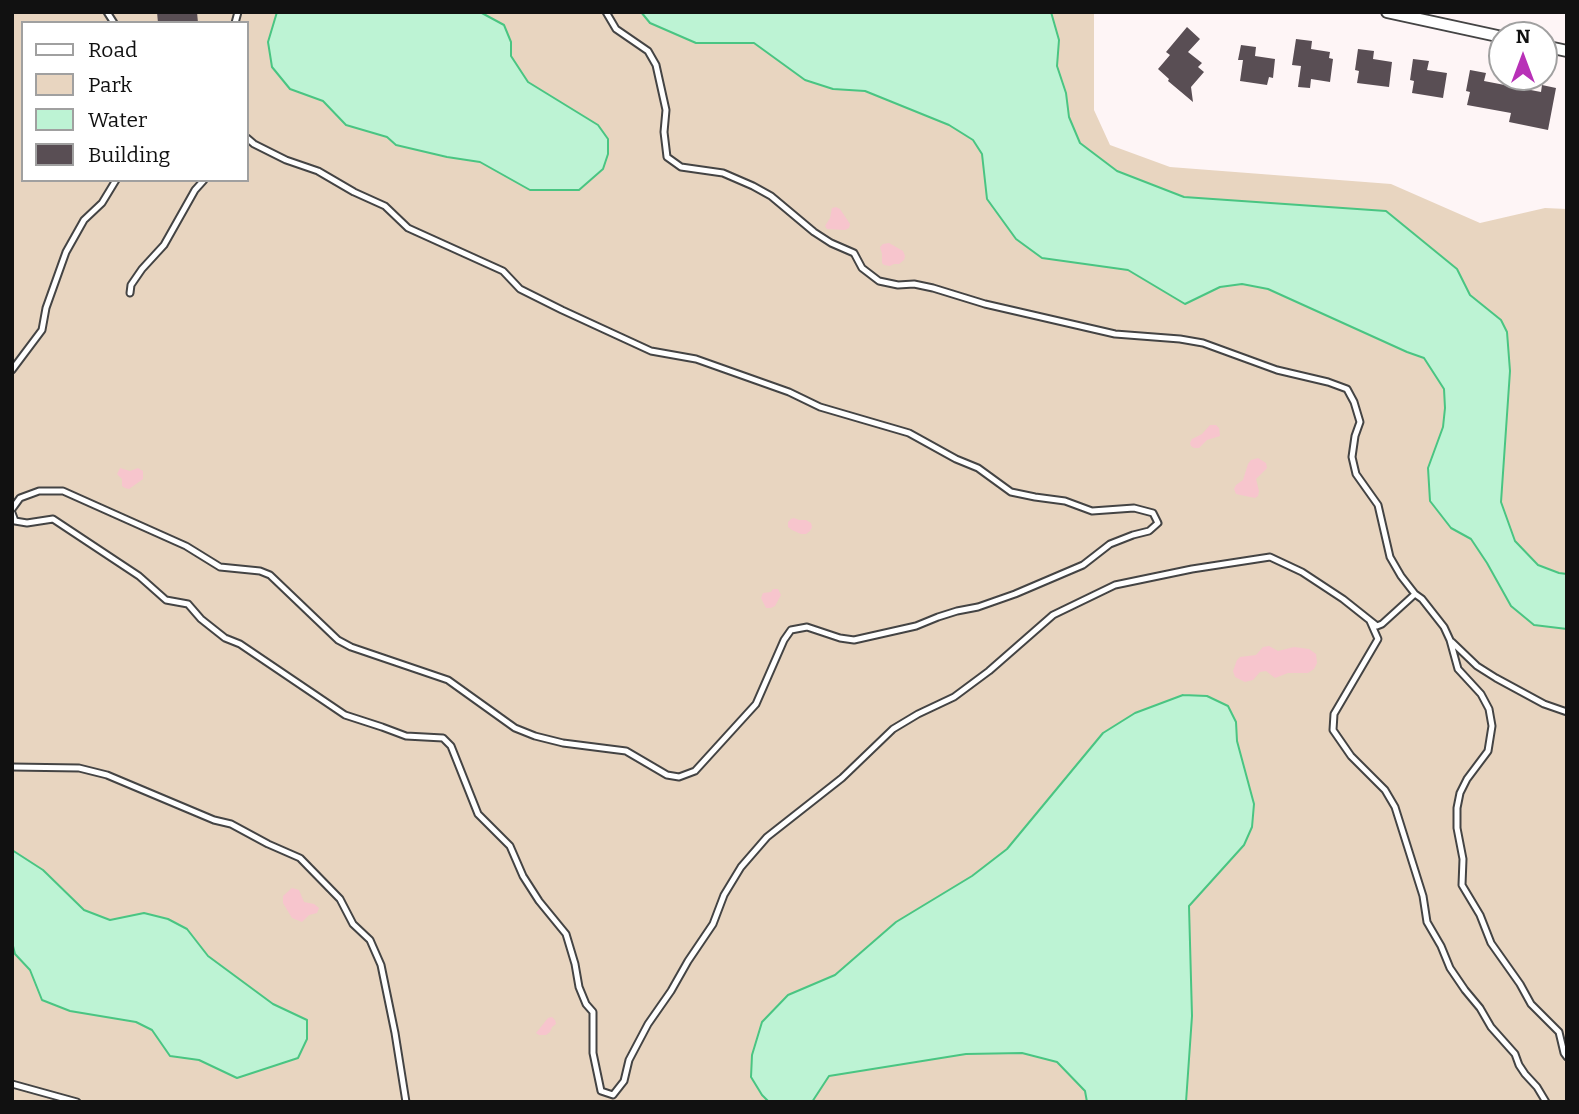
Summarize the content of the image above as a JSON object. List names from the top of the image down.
{
  "legend": [
    "Road",
    "Park",
    "Water",
    "Building"
  ],
  "north": "top"
}
